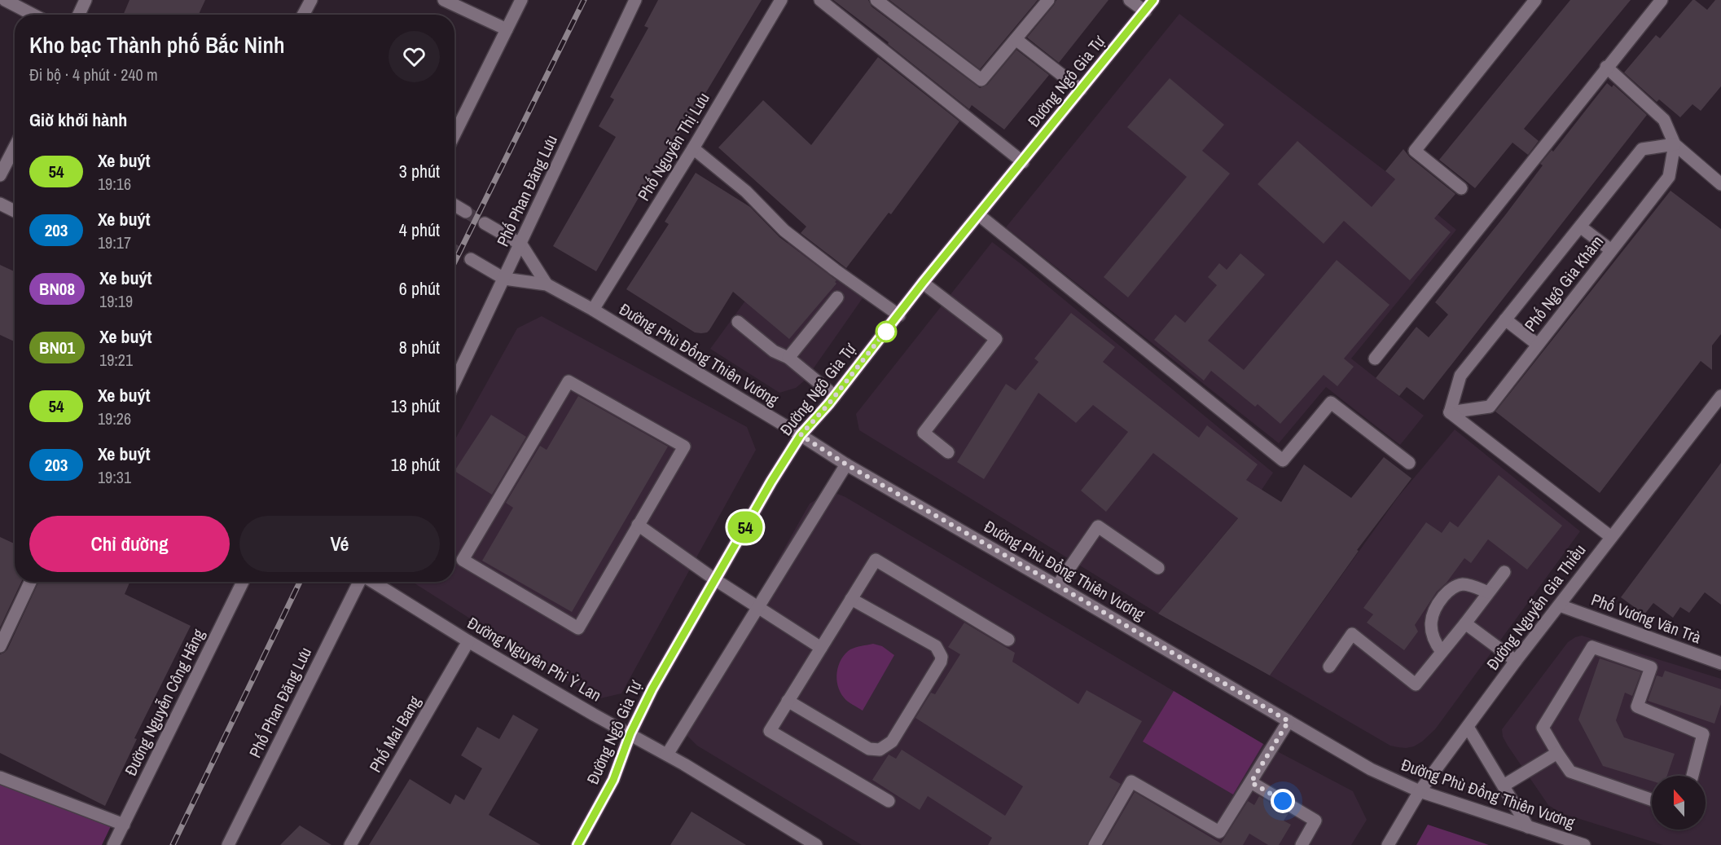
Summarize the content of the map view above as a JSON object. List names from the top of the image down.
{
  "streets": {
    "main road": ["Đường Ngô Gia Tự"],
    "street": [
      "Phố Nguyễn Thị Lưu",
      "Phố Phan Đăng Lưu",
      "Phố Ngô Gia Khảm",
      "Đường Phù Đổng Thiên Vương",
      "Đường Nguyễn Gia Thiều",
      "Phố Vương Văn Trà",
      "Đường Nguyên Phi Ỷ Lan",
      "Đường Nguyễn Công Hãng",
      "Phố Mai Bang"
    ]
  },
  "crossings": [
    ["Đường Ngô Gia Tự", "Đường Phù Đổng Thiên Vương"],
    ["Đường Ngô Gia Tự", "Đường Nguyên Phi Ỷ Lan"],
    ["Phố Nguyễn Thị Lưu", "Đường Phù Đổng Thiên Vương"],
    ["Phố Phan Đăng Lưu", "Đường Phù Đổng Thiên Vương"],
    ["Đường Phù Đổng Thiên Vương", "Đường Nguyễn Gia Thiều"],
    ["Đường Nguyễn Gia Thiều", "Phố Vương Văn Trà"],
    ["Đường Nguyên Phi Ỷ Lan", "Phố Mai Bang"]
  ],
  "lines": ["bus line 54"],
  "north": "top",
  "page": {
    "on_map": "54",
    "heading": [
      ["Kho bạc Thành phố Bắc Ninh", "Đi bộ · 4 phút · 240 m"],
      "Giờ khởi hành"
    ],
    "list": [
      {
        "mark": "54",
        "name": "Xe buýt",
        "note": "19:16",
        "value": "3 phút"
      },
      {
        "mark": "203",
        "name": "Xe buýt",
        "note": "19:17",
        "value": "4 phút"
      },
      {
        "mark": "BN08",
        "name": "Xe buýt",
        "note": "19:19",
        "value": "6 phút"
      },
      {
        "mark": "BN01",
        "name": "Xe buýt",
        "note": "19:21",
        "value": "8 phút"
      },
      {
        "mark": "54",
        "name": "Xe buýt",
        "note": "19:26",
        "value": "13 phút"
      },
      {
        "mark": "203",
        "name": "Xe buýt",
        "note": "19:31",
        "value": "18 phút"
      }
    ],
    "buttons": ["Chỉ đường", "Vé"]
  }
}
